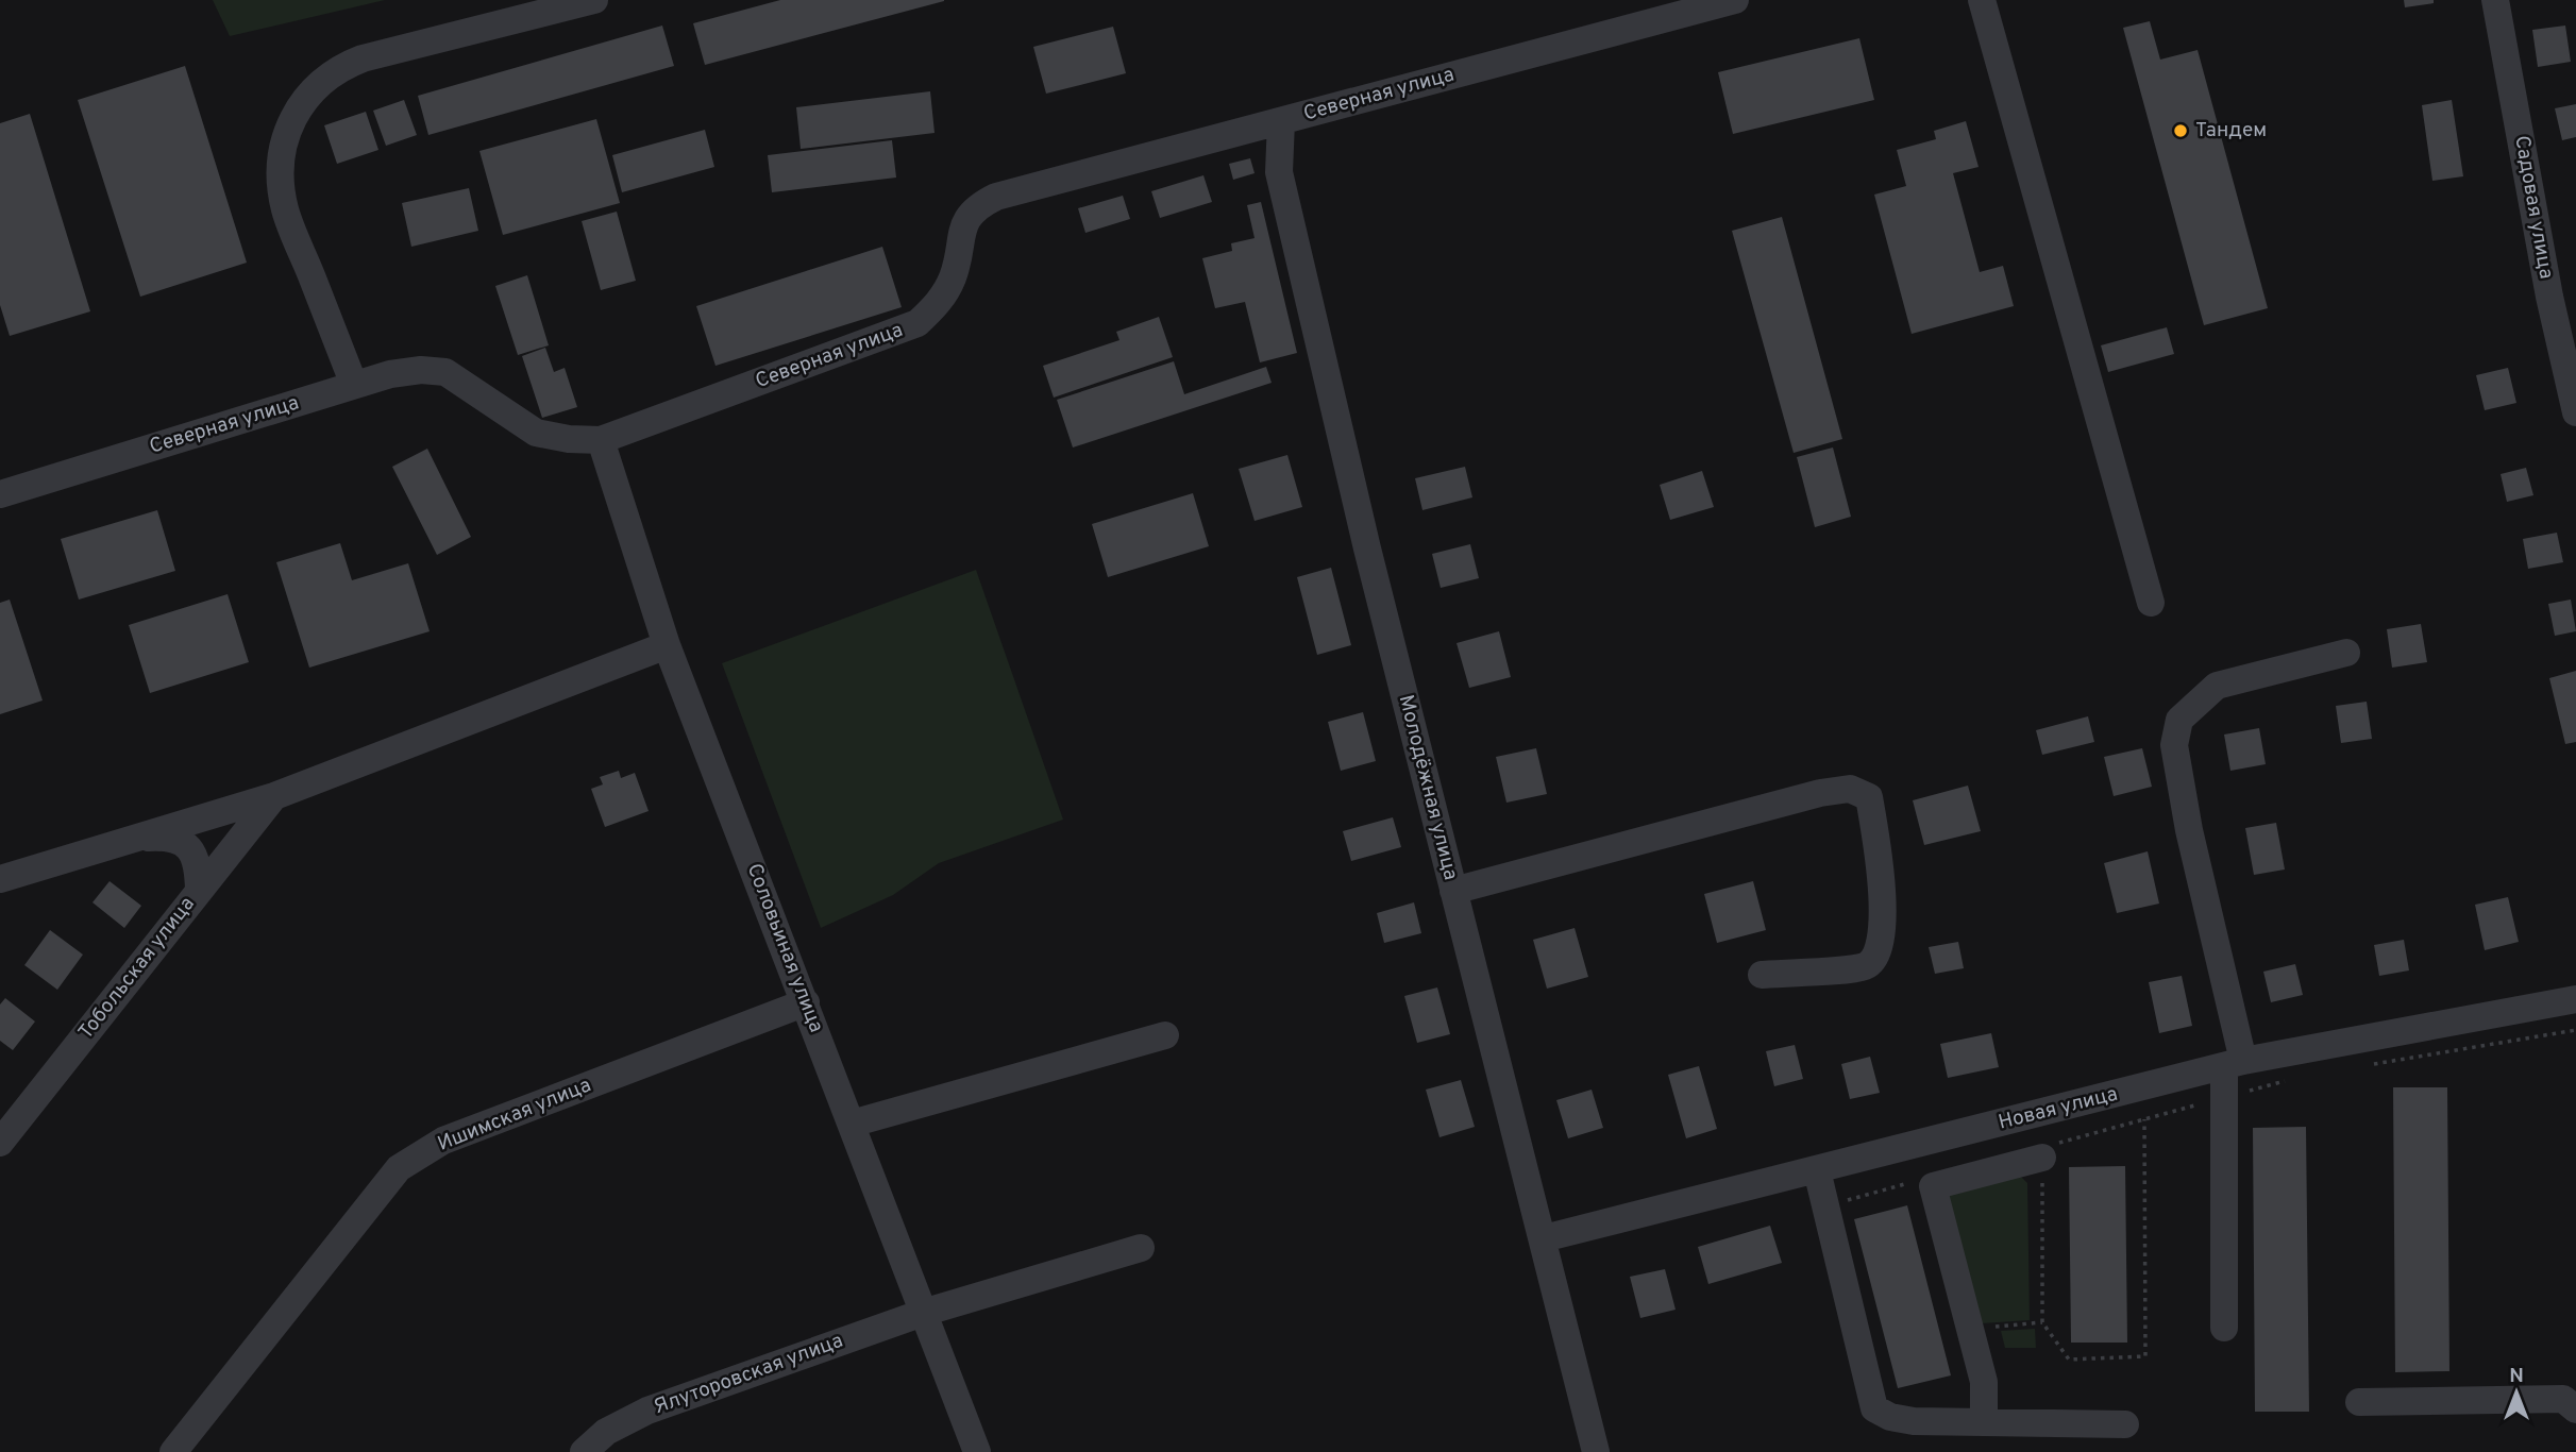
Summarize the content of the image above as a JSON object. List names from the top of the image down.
{
  "streets": {
    "street": [
      "Северная улица",
      "Садовая улица",
      "Молодёжная улица",
      "Соловьиная улица",
      "Тобольская улица",
      "Новая улица",
      "Ишимская улица",
      "Ялуторовская улица"
    ]
  },
  "crossings": [
    ["Северная улица", "Молодёжная улица"],
    ["Северная улица", "Соловьиная улица"],
    ["Молодёжная улица", "Новая улица"],
    ["Соловьиная улица", "Ишимская улица"],
    ["Соловьиная улица", "Ялуторовская улица"]
  ],
  "places": ["Тандем"],
  "north": "top"
}
